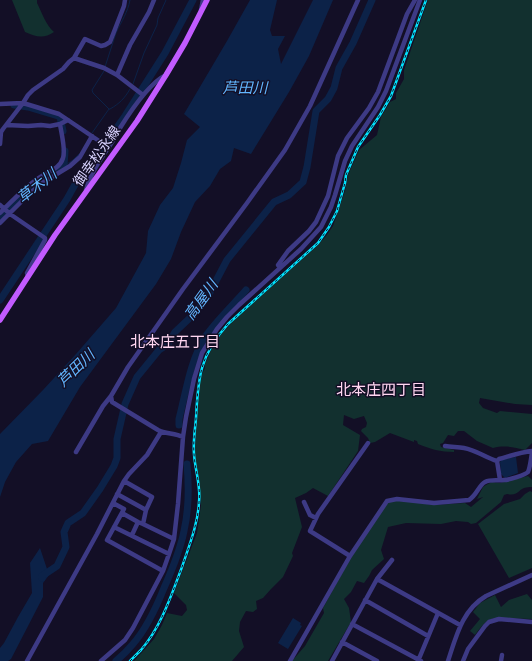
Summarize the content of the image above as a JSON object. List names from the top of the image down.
{
  "streets": {
    "main road": ["御幸松永線"]
  },
  "districts": ["北本庄五丁目", "北本庄四丁目"],
  "water": ["芦田川", "草木川", "高屋川"]
}
